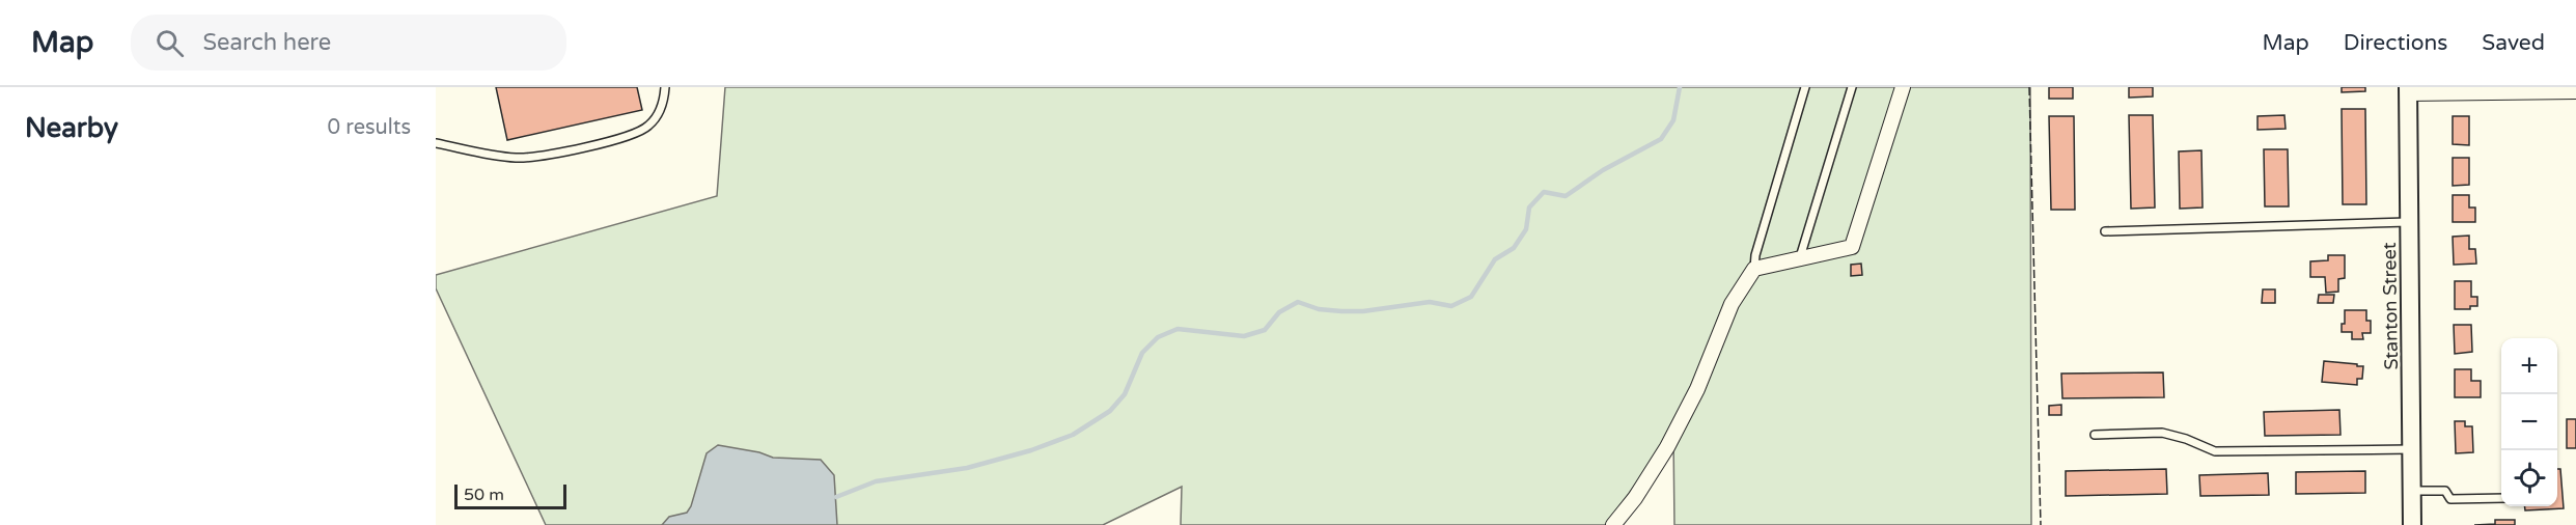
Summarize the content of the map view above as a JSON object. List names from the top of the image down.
{
  "streets": {
    "street": ["Stanton Street"]
  },
  "scale_bar": "50 m",
  "page": {
    "header": "Map",
    "search": "Search here",
    "nav": ["Map", "Directions", "Saved"],
    "heading": ["Nearby", "0 results"],
    "map_buttons": ["+", "−"],
    "scale": "50 m"
  }
}
